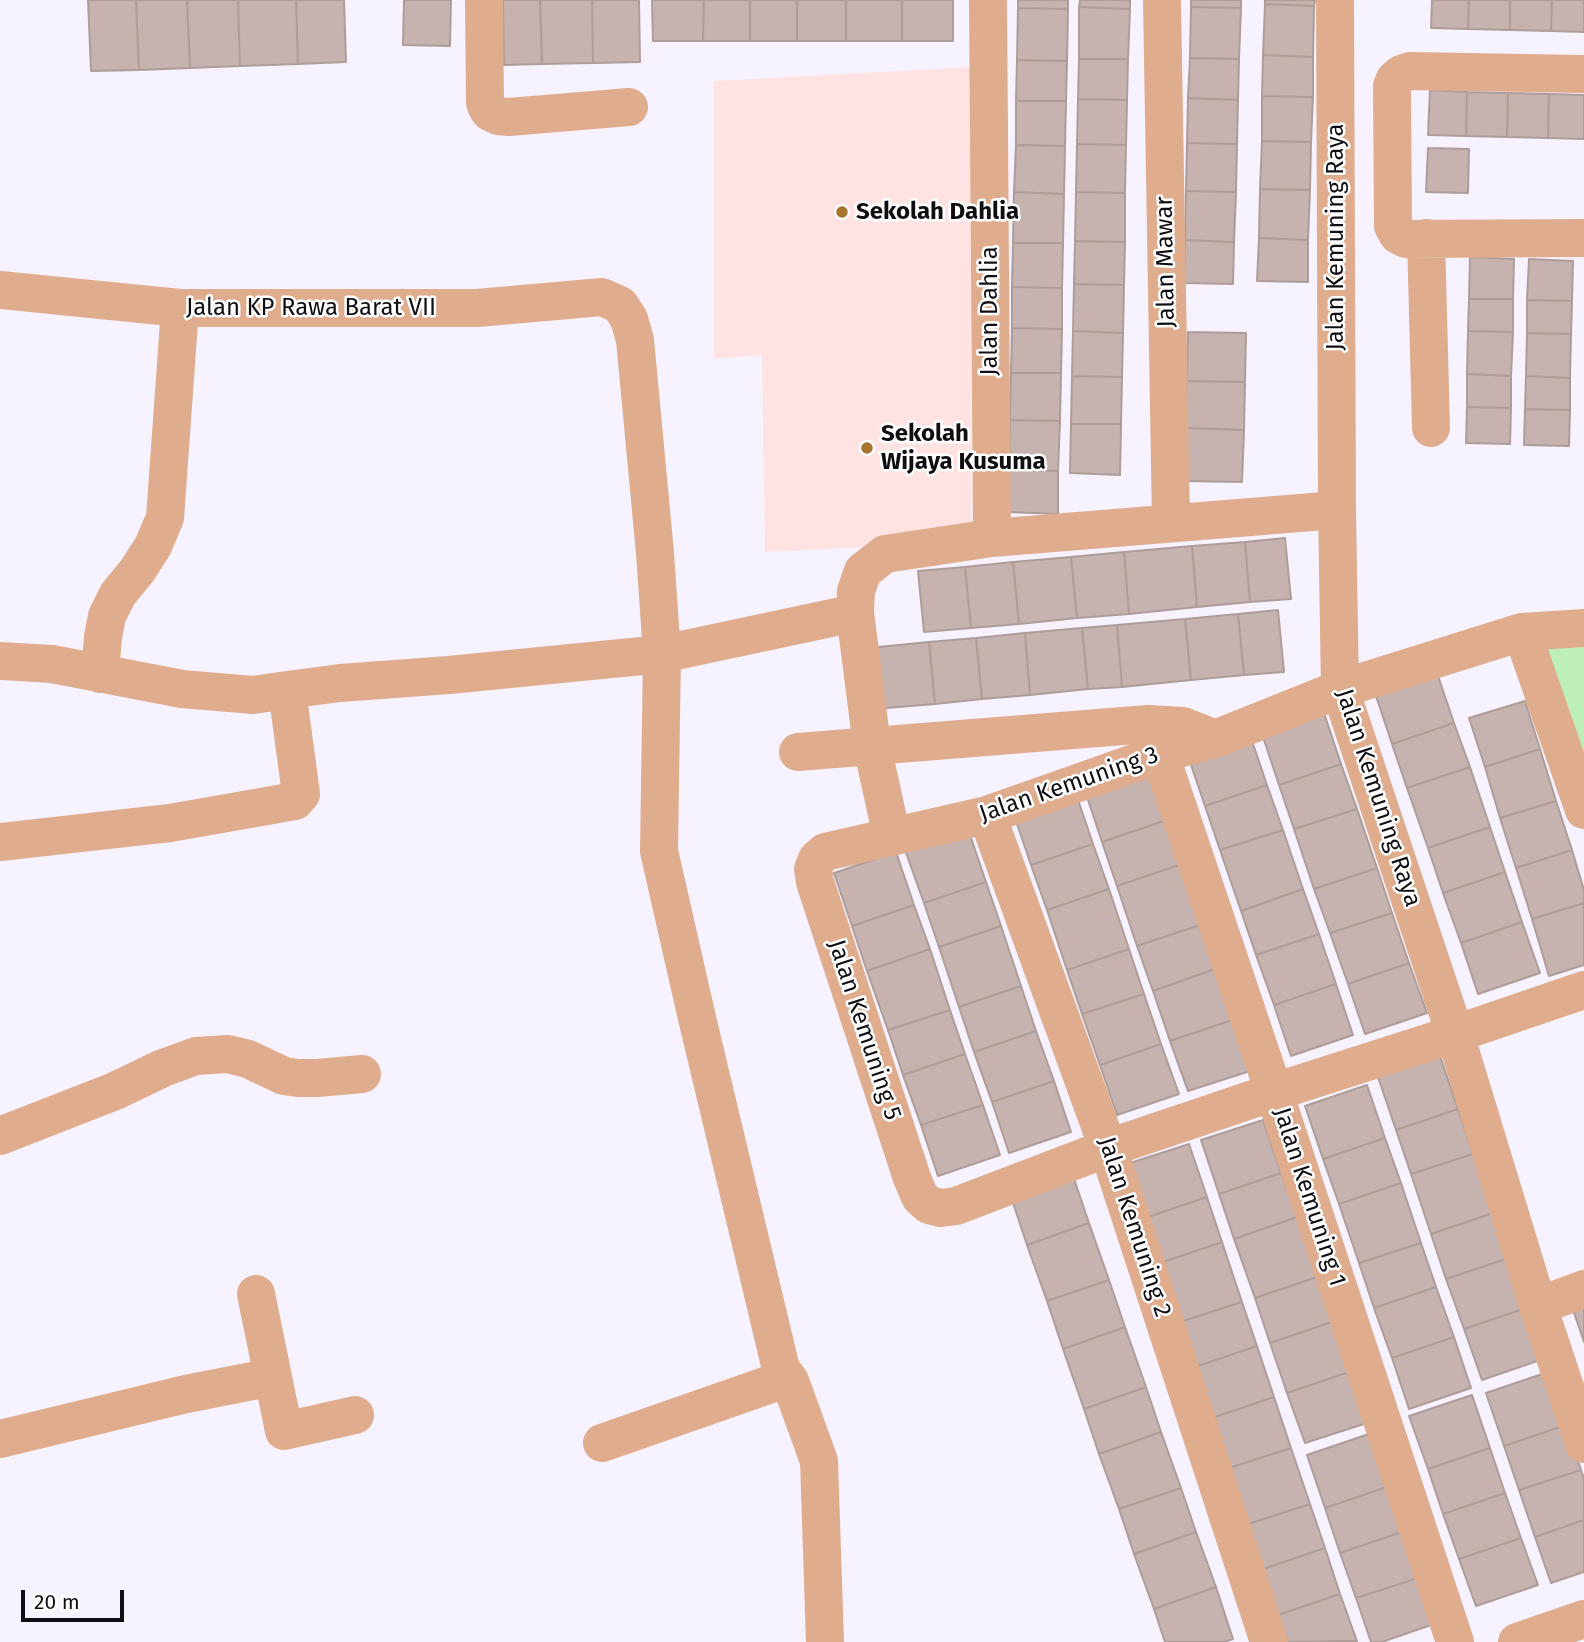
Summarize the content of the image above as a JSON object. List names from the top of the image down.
{
  "streets": {
    "street": [
      "Jalan Kemuning Raya",
      "Jalan Mawar",
      "Jalan KP Rawa Barat VII",
      "Jalan Dahlia",
      "Jalan Kemuning 3",
      "Jalan Kemuning 5",
      "Jalan Kemuning 1",
      "Jalan Kemuning 2"
    ]
  },
  "crossings": [
    ["Jalan Kemuning Raya", "Jalan Kemuning 3"],
    ["Jalan Kemuning 3", "Jalan Kemuning 5"],
    ["Jalan Kemuning 3", "Jalan Kemuning 1"],
    ["Jalan Kemuning 3", "Jalan Kemuning 2"],
    ["Jalan Kemuning 5", "Jalan Kemuning 2"]
  ],
  "places": ["Sekolah Dahlia", "Sekolah Wijaya Kusuma"],
  "scale_bar": "20 m"
}
